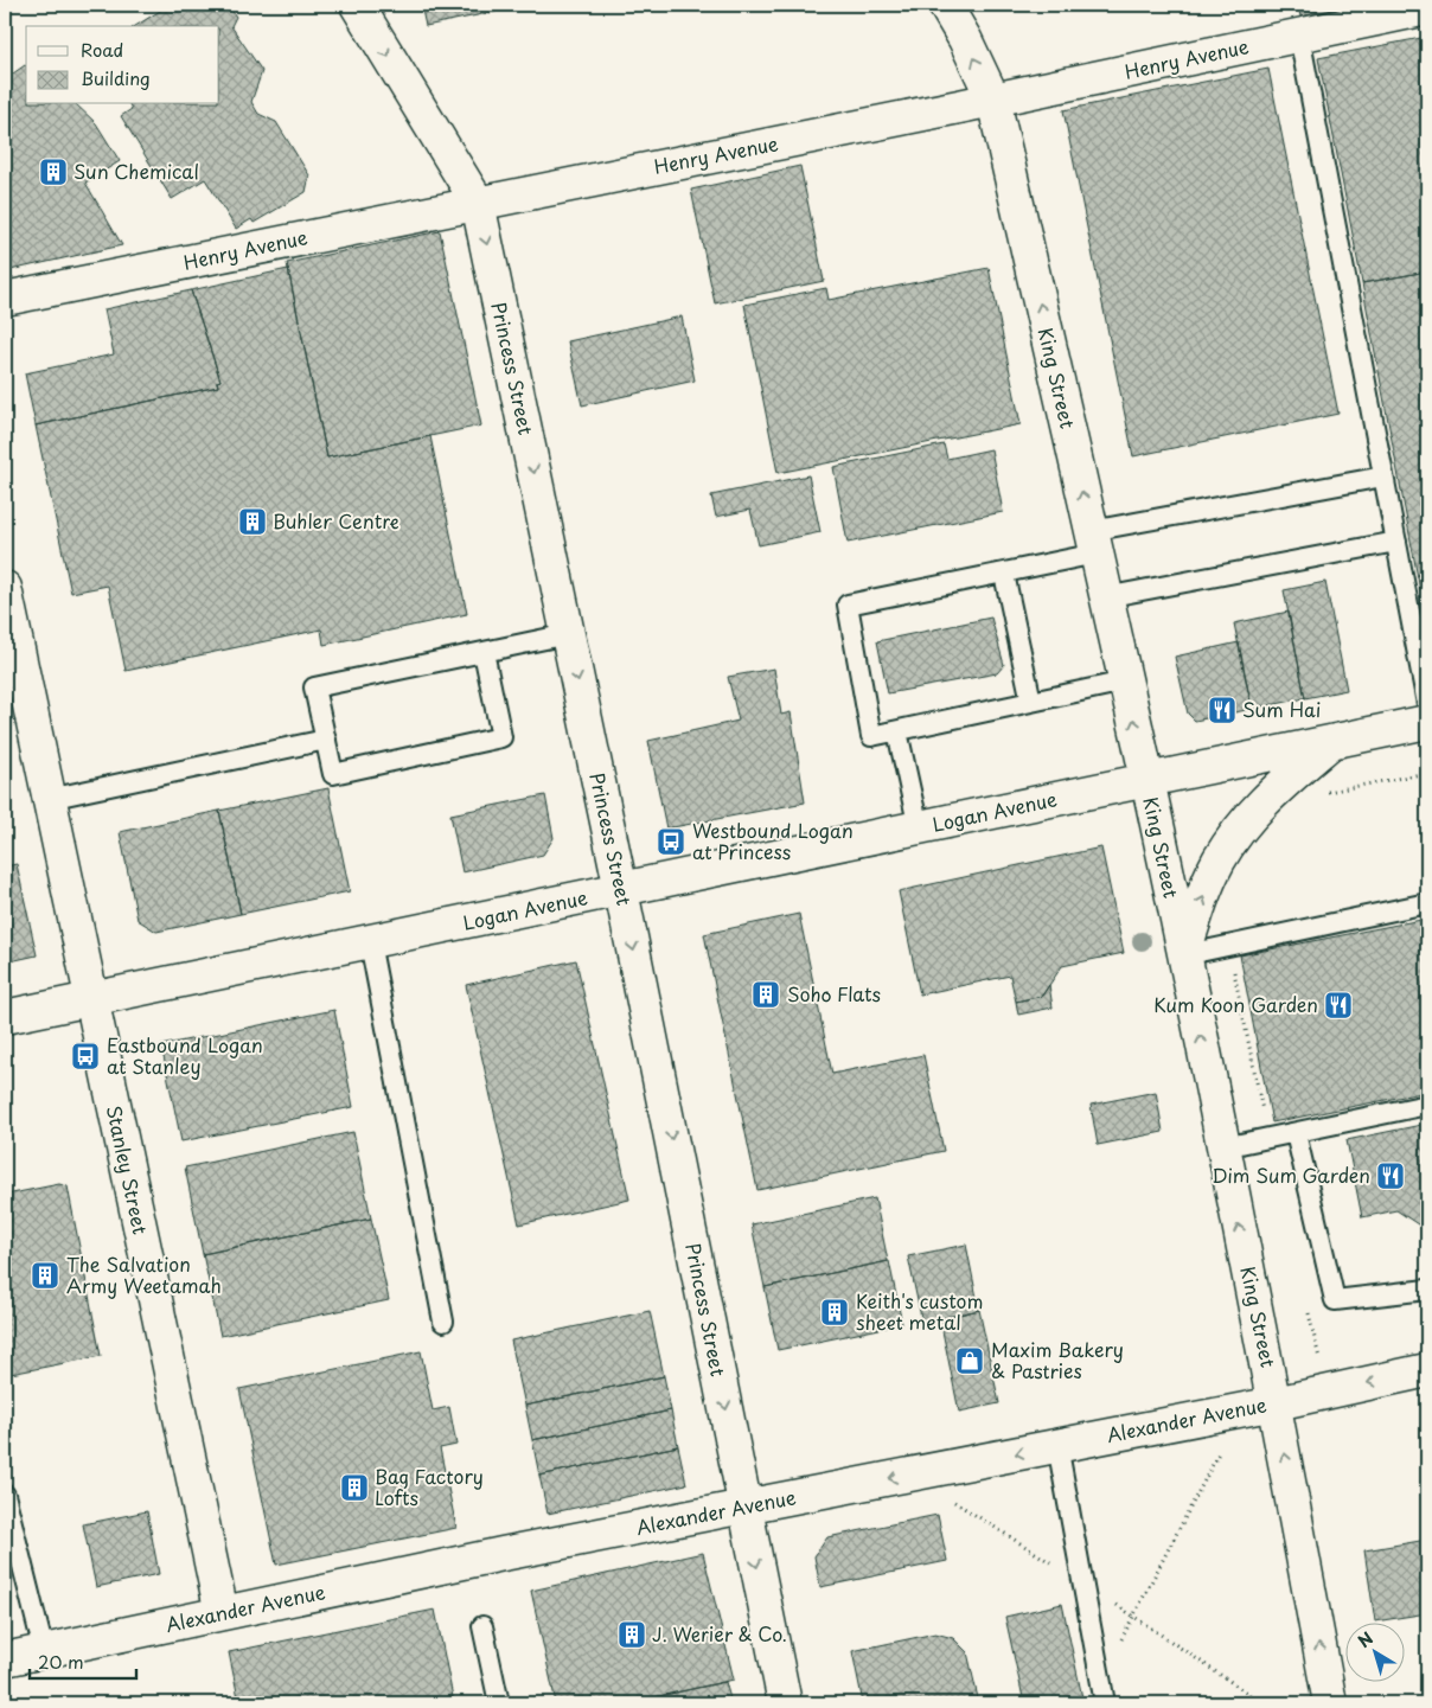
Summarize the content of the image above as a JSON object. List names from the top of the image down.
{
  "streets": {
    "main road": [
      "Henry Avenue",
      "Princess Street",
      "King Street",
      "Logan Avenue",
      "Stanley Street",
      "Alexander Avenue"
    ]
  },
  "crossings": [
    ["Henry Avenue", "Princess Street"],
    ["Henry Avenue", "King Street"],
    ["Princess Street", "Logan Avenue"],
    ["Princess Street", "Alexander Avenue"],
    ["King Street", "Logan Avenue"],
    ["King Street", "Alexander Avenue"],
    ["Logan Avenue", "Stanley Street"],
    ["Stanley Street", "Alexander Avenue"]
  ],
  "one_way": ["Princess Street", "King Street"],
  "places": {
    "building": [
      "Sun Chemical",
      "Buhler Centre",
      "Soho Flats",
      "The Salvation Army Weetamah",
      "Keith's custom sheet metal",
      "Bag Factory Lofts",
      "J. Werier & Co."
    ],
    "restaurant": ["Sum Hai", "Kum Koon Garden", "Dim Sum Garden"],
    "bus stop": ["Westbound Logan at Princess", "Eastbound Logan at Stanley"],
    "shop": ["Maxim Bakery & Pastries"]
  },
  "legend": ["Road", "Building"],
  "scale_bar": "20 m",
  "north": "top left"
}
